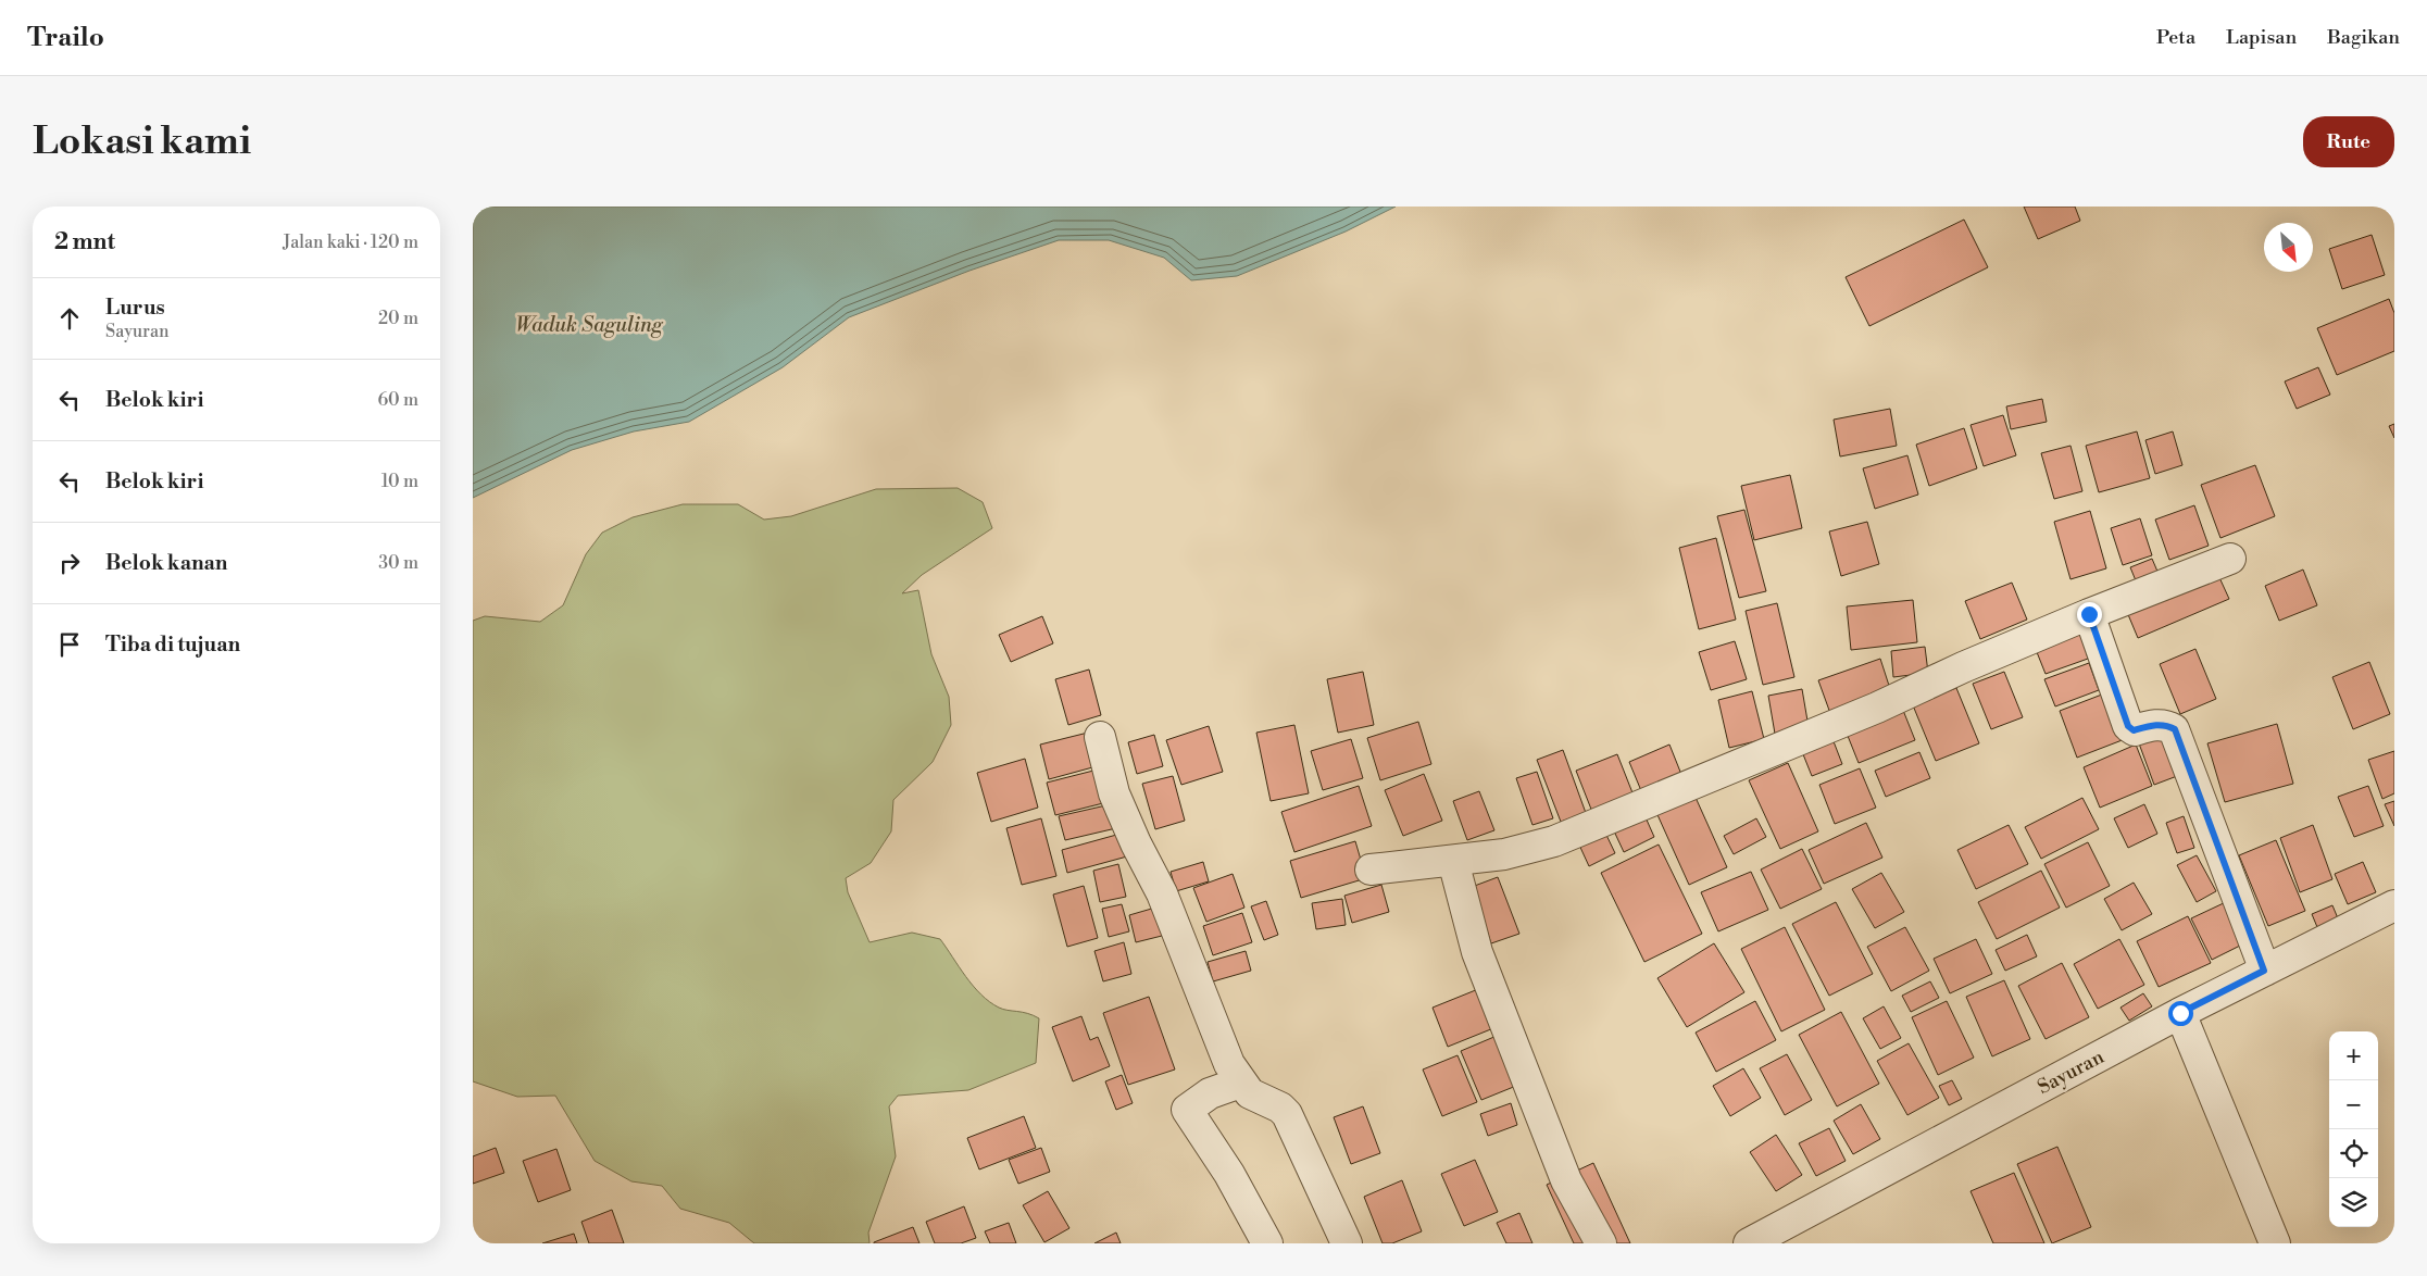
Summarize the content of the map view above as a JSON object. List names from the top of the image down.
{
  "streets": {
    "street": ["Sayuran"]
  },
  "water": ["Waduk Saguling"],
  "north": "bottom right",
  "page": {
    "header": "Trailo",
    "nav": ["Peta", "Lapisan", "Bagikan"],
    "buttons": "Rute",
    "title": "Lokasi kami",
    "heading": ["2 mnt", "Jalan kaki · 120 m"],
    "list": [
      ["Lurus", "Sayuran", "20 m"],
      ["Belok kiri", "60 m"],
      ["Belok kiri", "10 m"],
      ["Belok kanan", "30 m"],
      "Tiba di tujuan"
    ],
    "map_buttons": ["+", "−"]
  }
}
